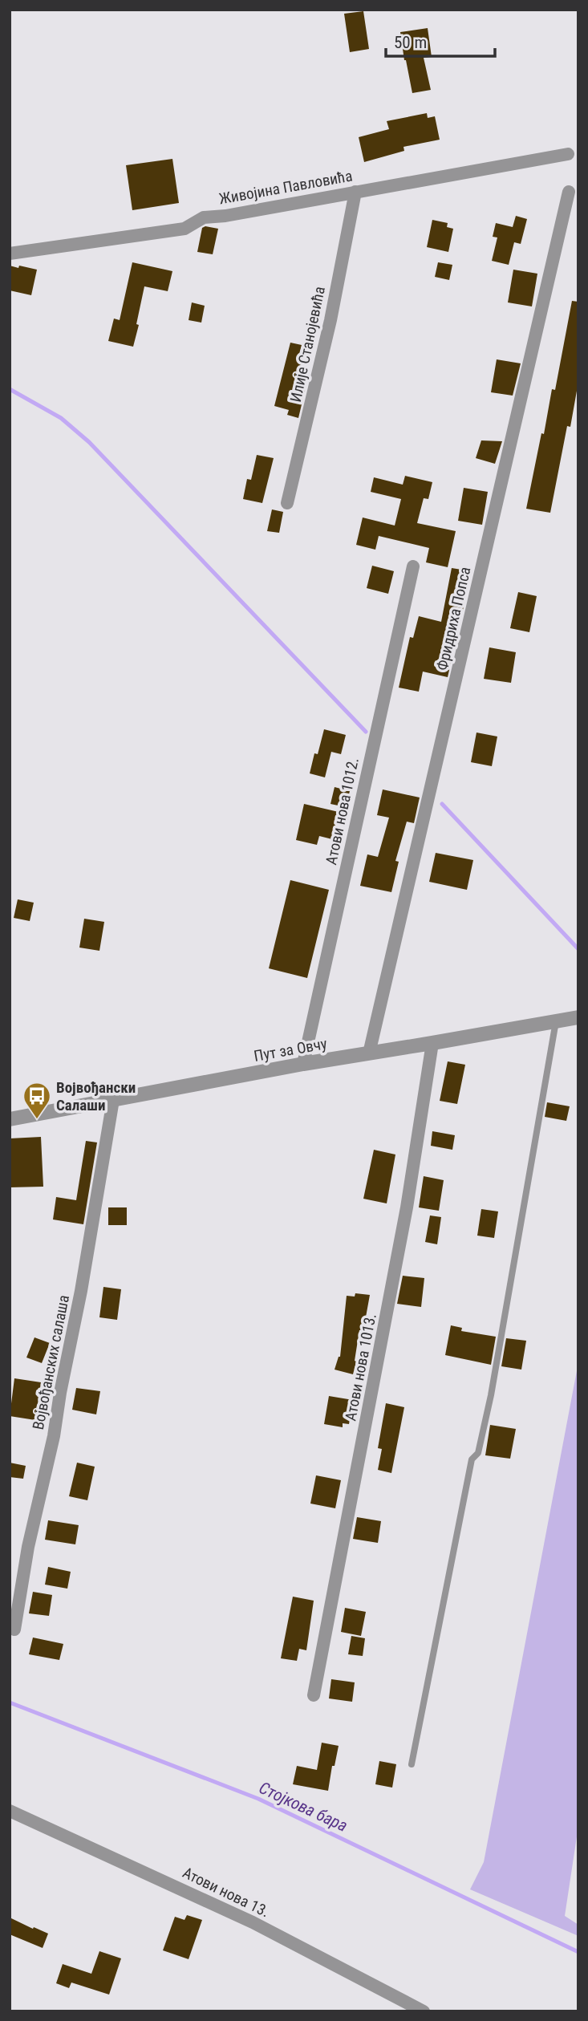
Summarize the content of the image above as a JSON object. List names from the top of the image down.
{
  "streets": {
    "street": [
      "Живојина Павловића",
      "Илије Станојевића",
      "Фридриха Попса",
      "Атови нова 1012.",
      "Пут за Овчу",
      "Војвођанских салаша",
      "Атови нова 1013.",
      "Атови нова 13."
    ]
  },
  "crossings": [
    ["Живојина Павловића", "Илије Станојевића"],
    ["Фридриха Попса", "Пут за Овчу"],
    ["Атови нова 1012.", "Пут за Овчу"],
    ["Пут за Овчу", "Војвођанских салаша"],
    ["Пут за Овчу", "Атови нова 1013."]
  ],
  "water": ["Стојкова бара"],
  "places": {
    "bus stop": ["Војвођански Салаши"]
  },
  "scale_bar": "50 m"
}
